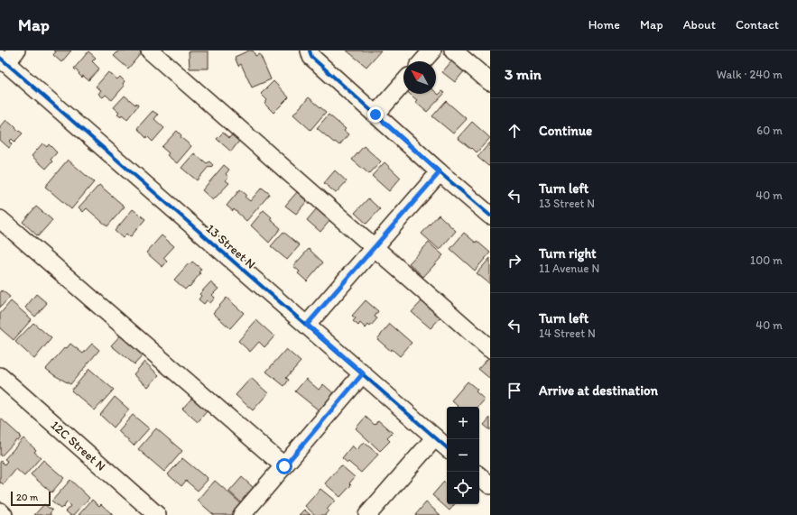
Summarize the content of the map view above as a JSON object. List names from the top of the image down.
{
  "streets": {
    "street": ["13 Street N", "12C Street N"]
  },
  "scale_bar": "20 m",
  "north": "top left",
  "page": {
    "header": "Map",
    "nav": [
      "Home",
      "Map",
      "About",
      "Contact"
    ],
    "heading": ["3 min", "Walk · 240 m"],
    "list": [
      ["Continue", "60 m"],
      ["Turn left", "13 Street N", "40 m"],
      ["Turn right", "11 Avenue N", "100 m"],
      ["Turn left", "14 Street N", "40 m"],
      "Arrive at destination"
    ],
    "map_buttons": ["+", "−"],
    "scale": "20 m"
  }
}
